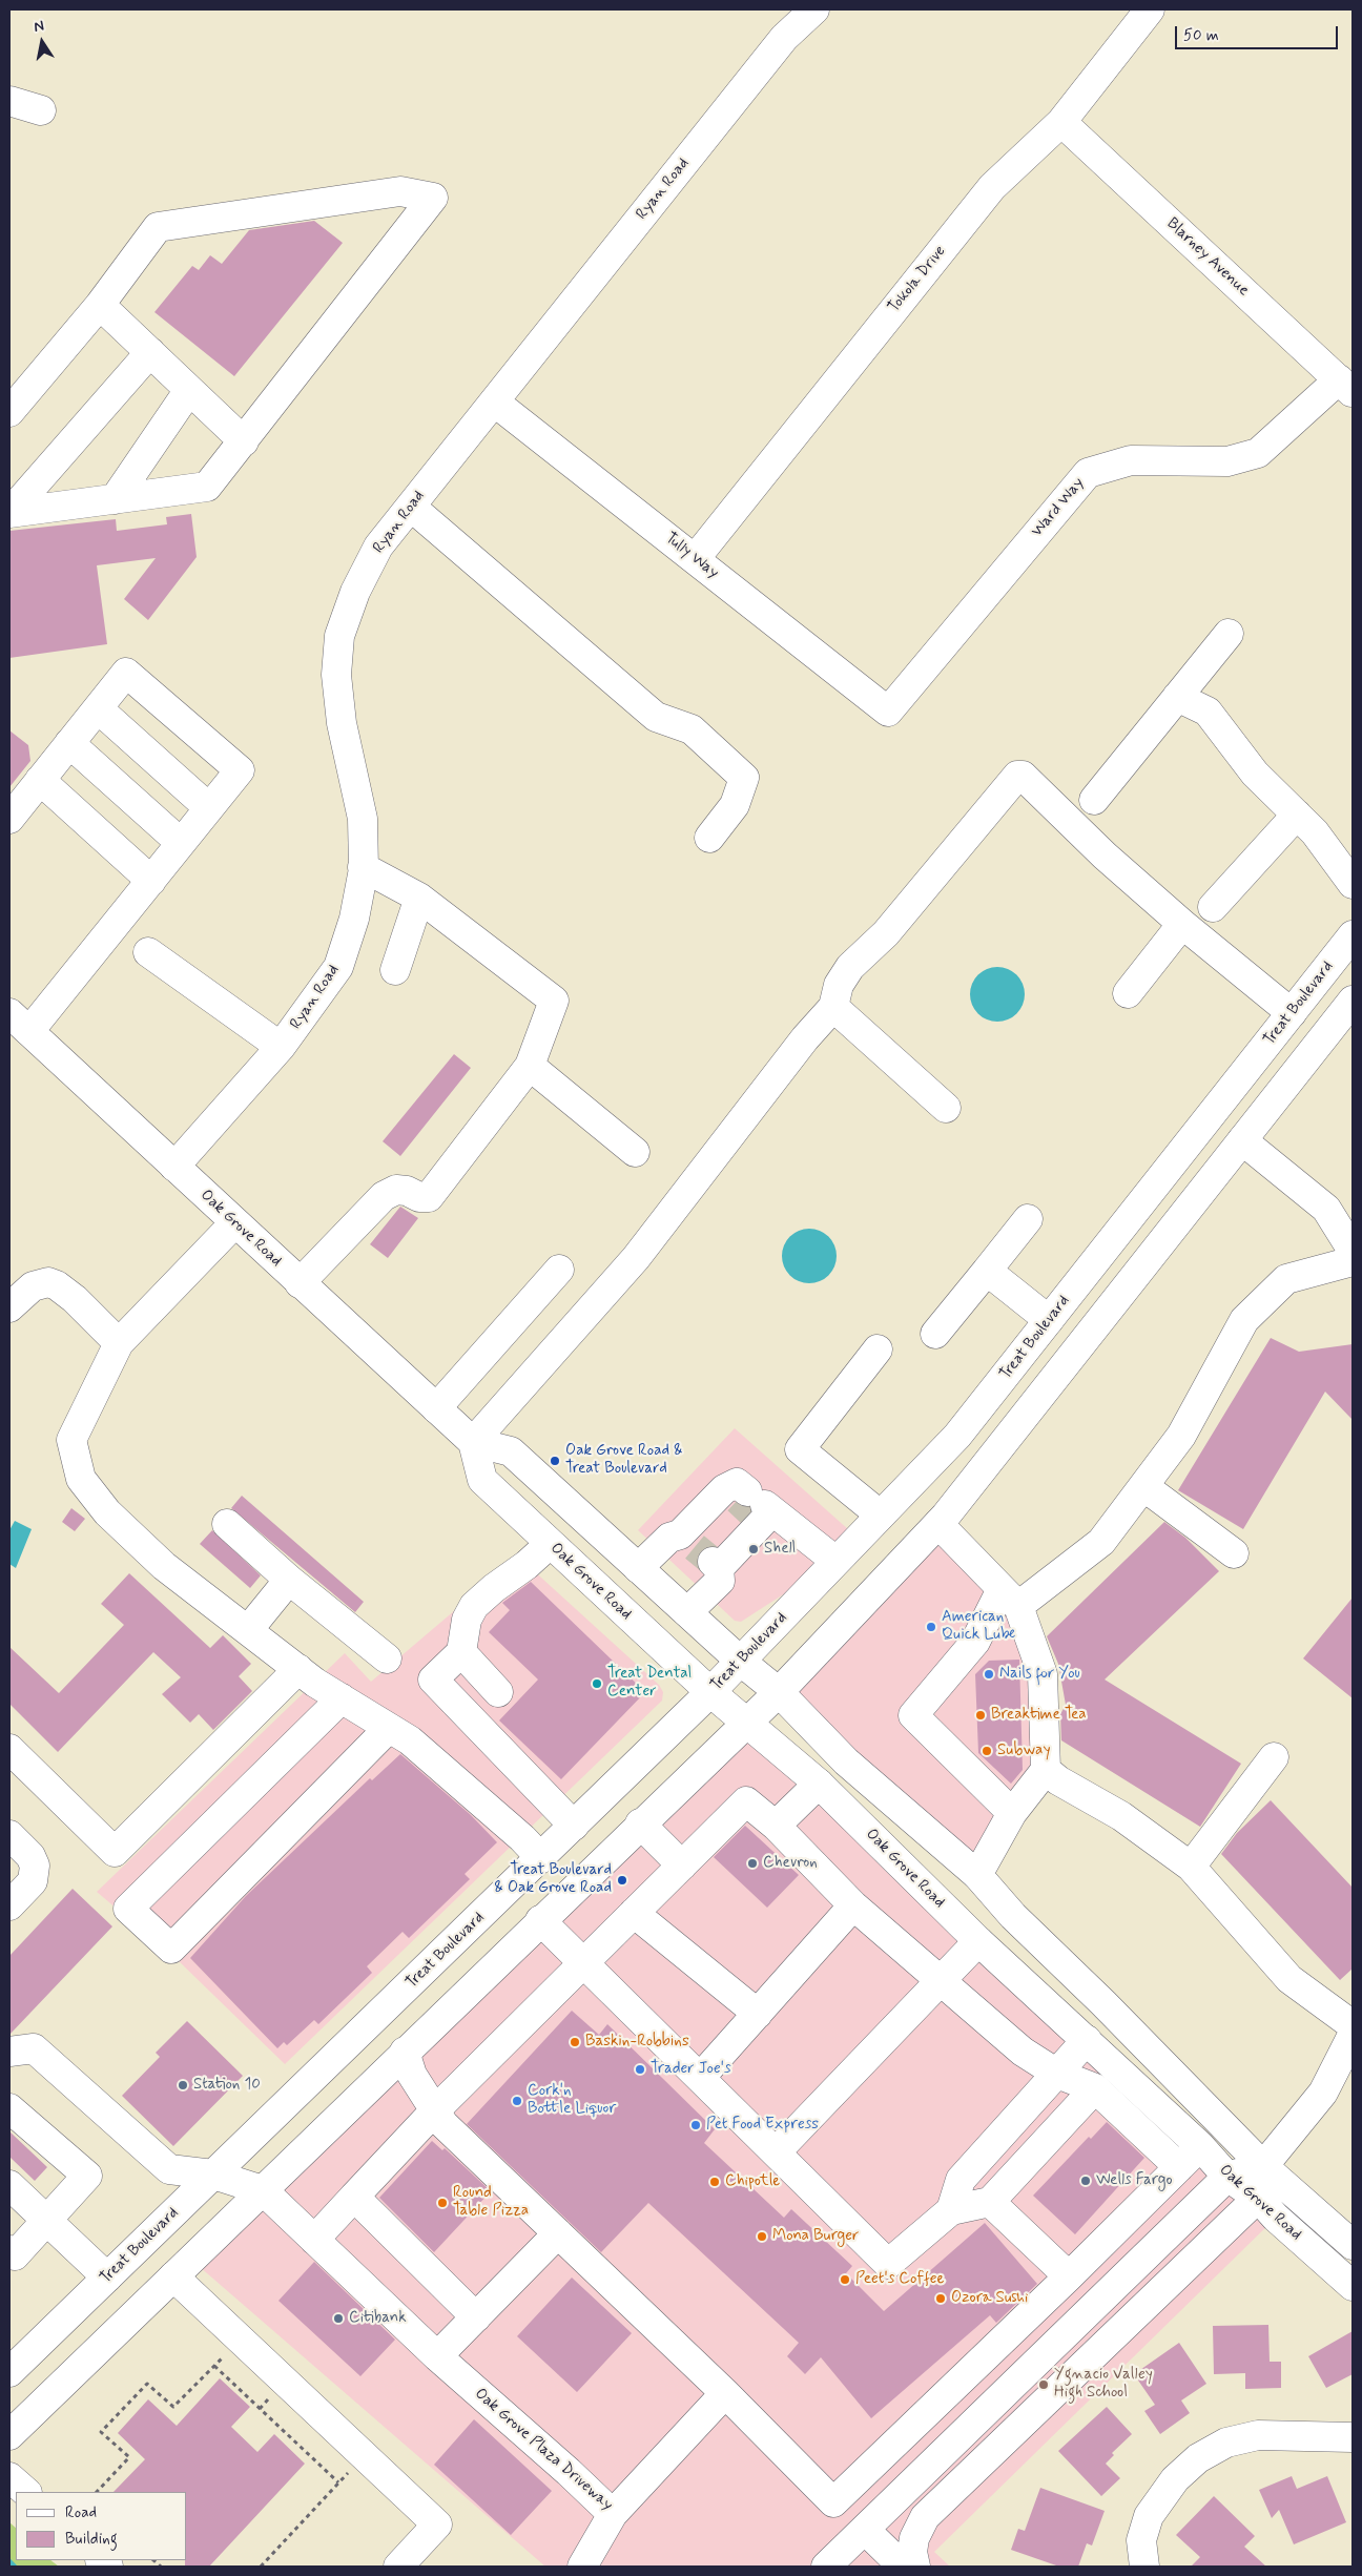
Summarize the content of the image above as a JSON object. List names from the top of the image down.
{
  "streets": {
    "main road": [
      "Ryan Road",
      "Blarney Avenue",
      "Tokola Drive",
      "Ward Way",
      "Tully Way",
      "Treat Boulevard",
      "Oak Grove Road",
      "Oak Grove Plaza Driveway"
    ]
  },
  "crossings": [
    ["Ryan Road", "Tully Way"],
    ["Ryan Road", "Oak Grove Road"],
    ["Blarney Avenue", "Tokola Drive"],
    ["Blarney Avenue", "Ward Way"],
    ["Tokola Drive", "Tully Way"],
    ["Ward Way", "Tully Way"],
    ["Treat Boulevard", "Oak Grove Road"]
  ],
  "places": [
    "Oak Grove Road & Treat Boulevard",
    "Shell",
    "American Quick Lube",
    "Nails for You",
    "Treat Dental Center",
    "Breaktime Tea",
    "Subway",
    "Chevron",
    "Treat Boulevard & Oak Grove Road",
    "Baskin-Robbins",
    "Trader Joe's",
    "Station 10",
    "Cork'n Bottle Liquor",
    "Pet Food Express",
    "Wells Fargo",
    "Chipotle",
    "Round Table Pizza",
    "Mona Burger",
    "Peet's Coffee",
    "Ozora Sushi",
    "Citibank",
    "Ygnacio Valley High School"
  ],
  "legend": ["Road", "Building"],
  "scale_bar": "50 m",
  "north": "top"
}
